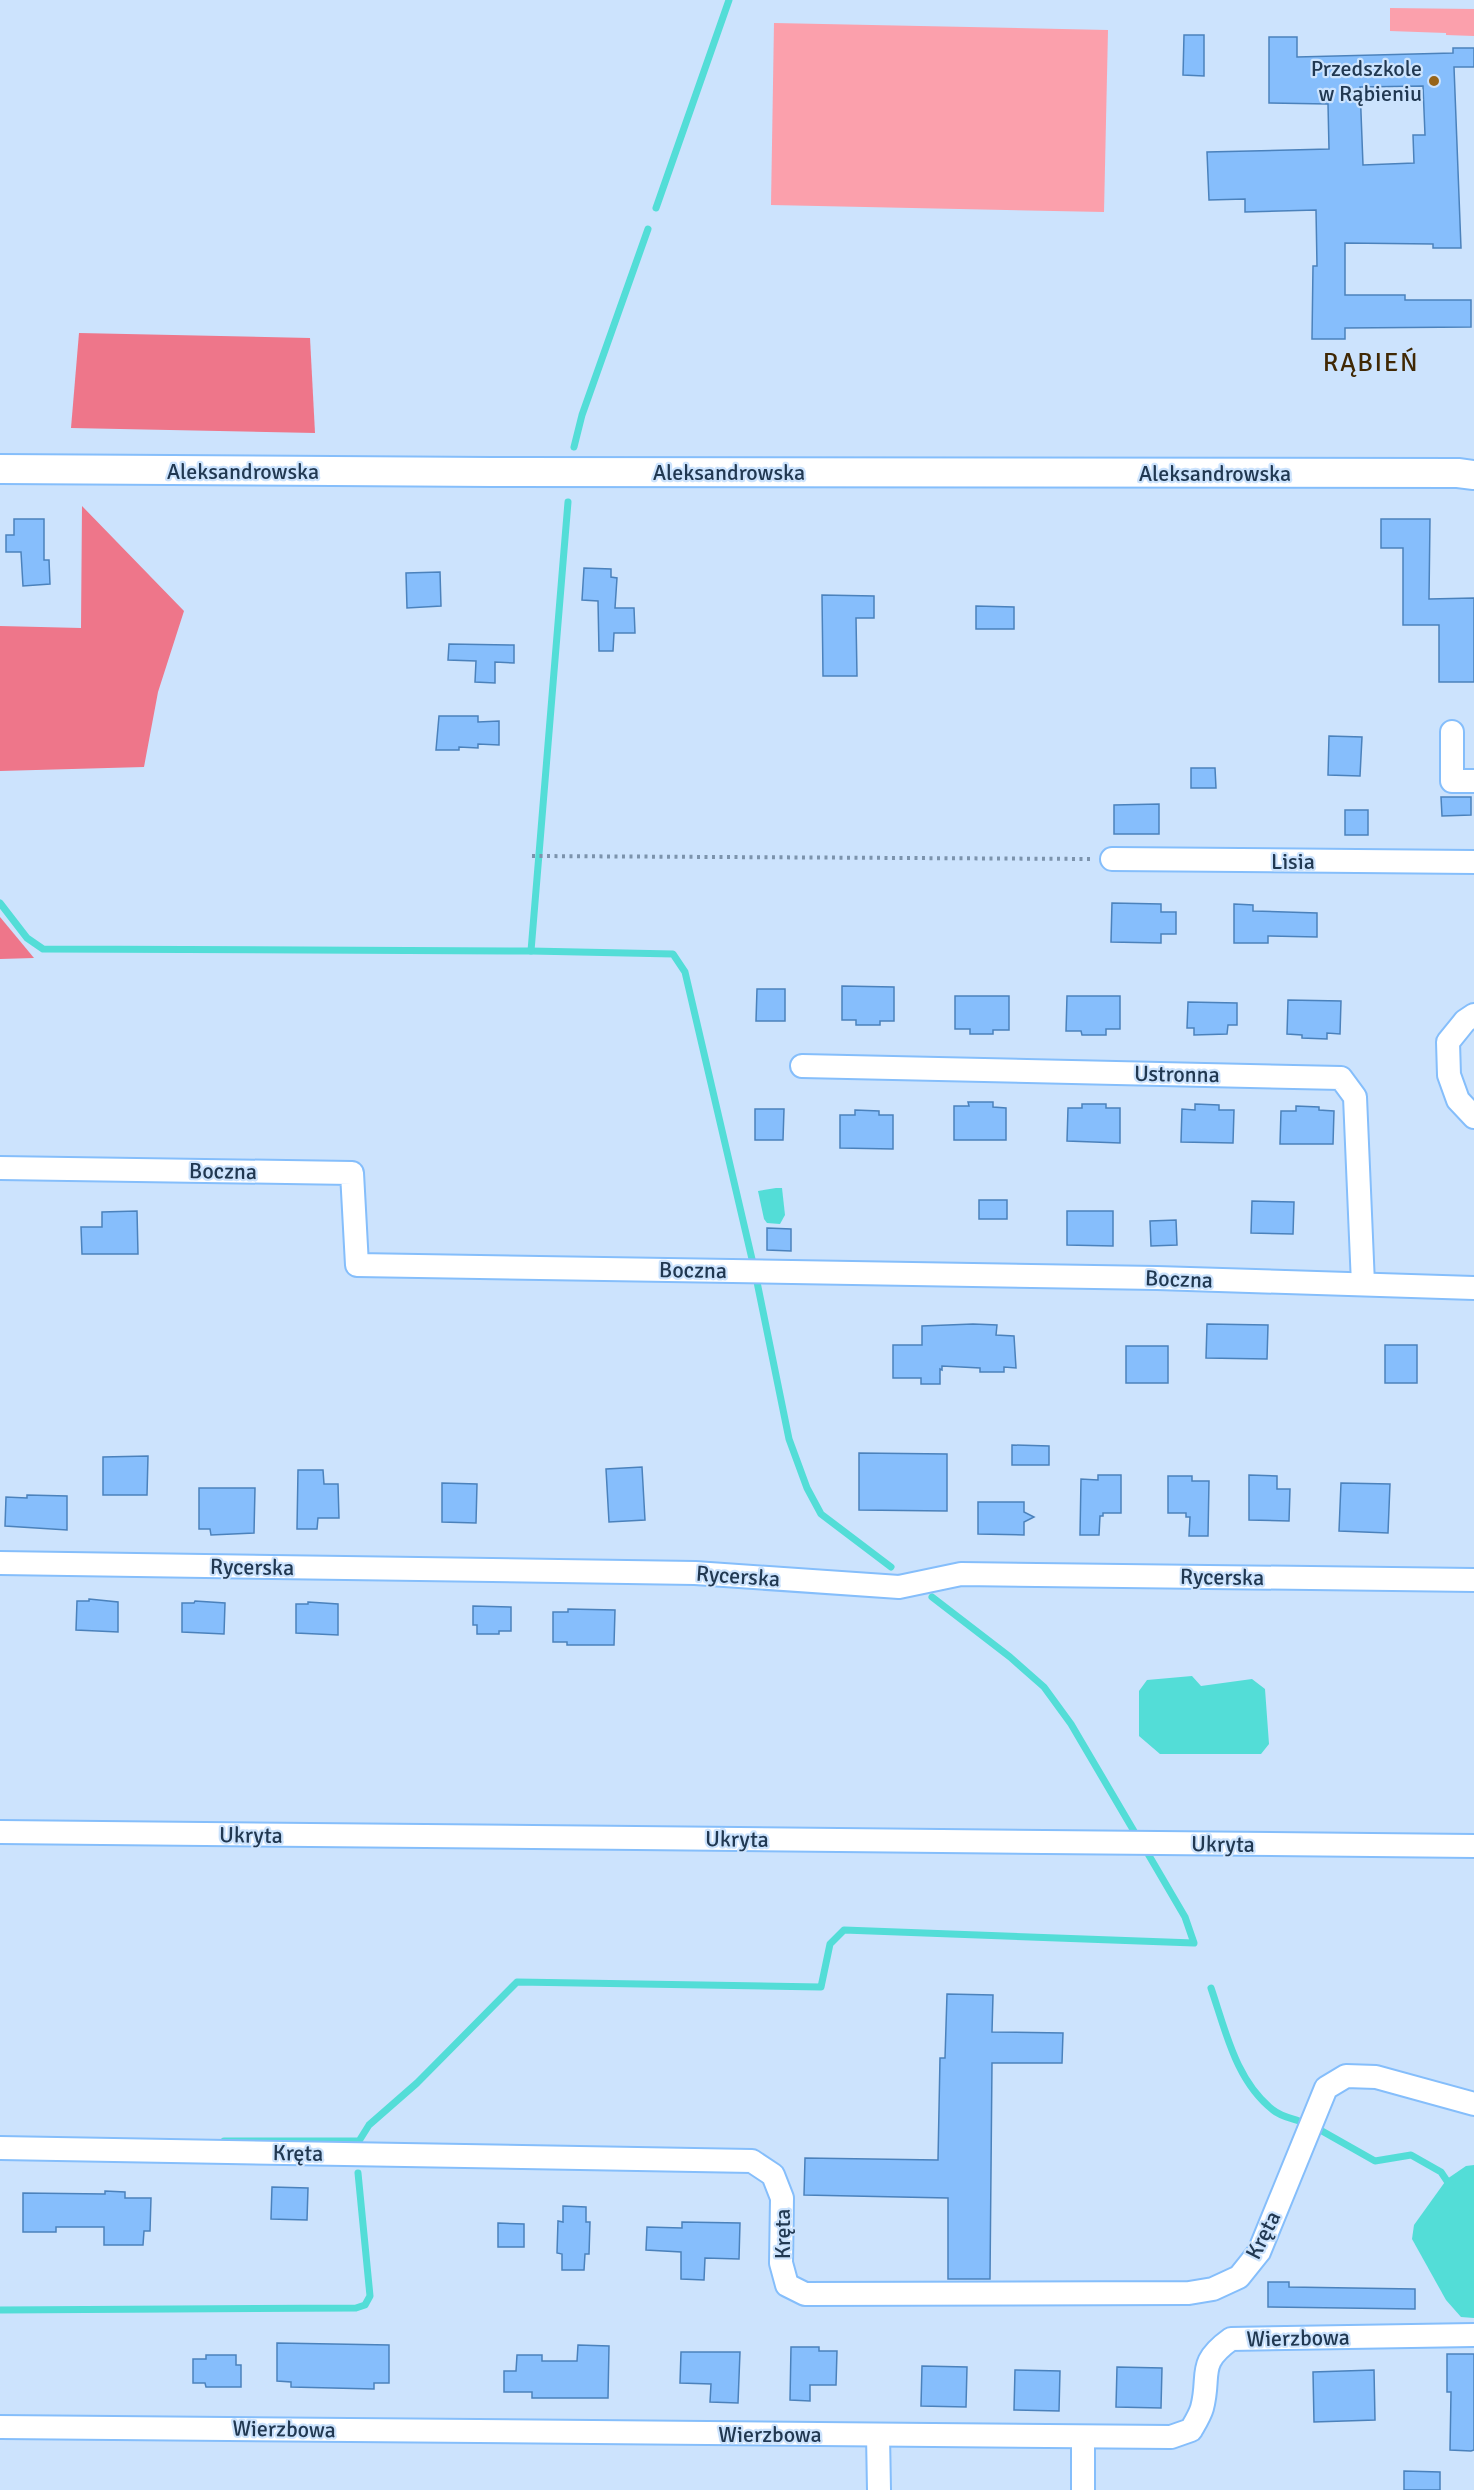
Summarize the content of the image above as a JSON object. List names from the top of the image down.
{
  "streets": {
    "main road": ["Aleksandrowska"],
    "street": [
      "Lisia",
      "Ustronna",
      "Boczna",
      "Rycerska",
      "Ukryta",
      "Kręta",
      "Wierzbowa"
    ]
  },
  "crossings": [
    ["Ustronna", "Boczna"]
  ],
  "districts": ["RĄBIEŃ"],
  "places": ["Przedszkole w Rąbieniu"]
}
